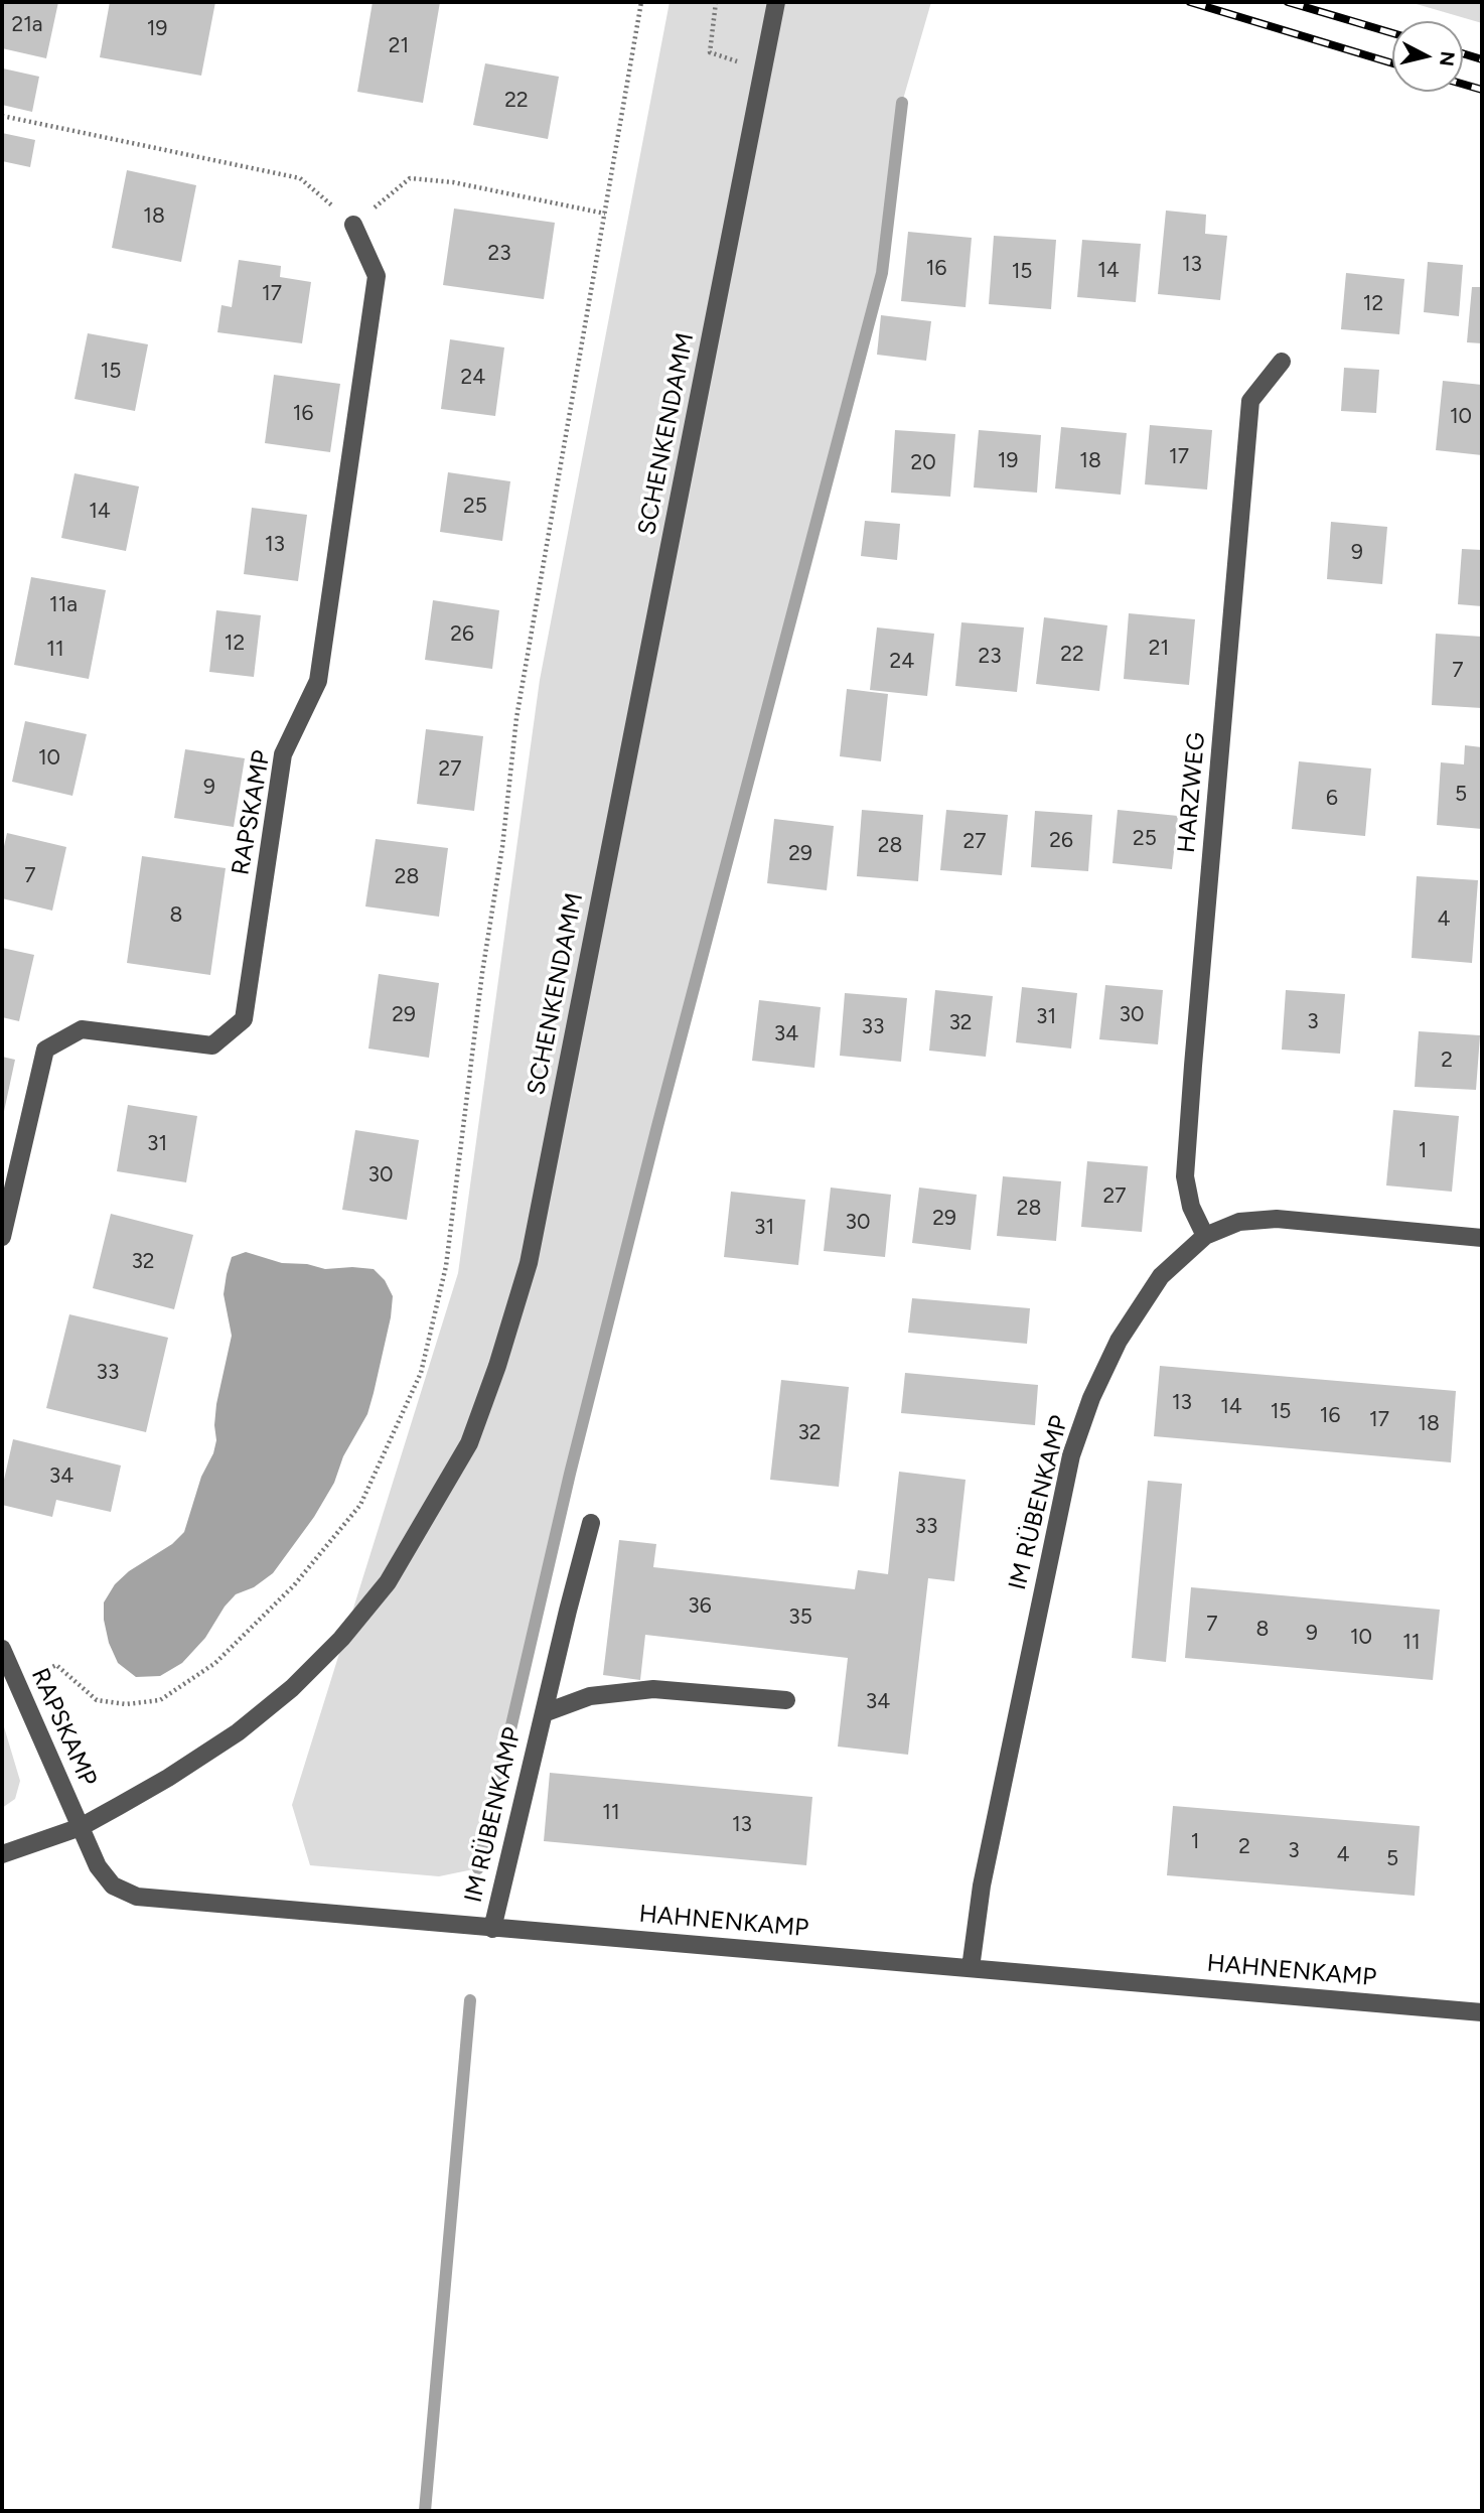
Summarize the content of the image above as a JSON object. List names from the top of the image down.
{
  "streets": {
    "street": [
      "SCHENKENDAMM",
      "HARZWEG",
      "RAPSKAMP",
      "IM RÜBENKAMP",
      "HAHNENKAMP"
    ]
  },
  "crossings": [
    ["SCHENKENDAMM", "RAPSKAMP"],
    ["SCHENKENDAMM", "HAHNENKAMP"],
    ["HARZWEG", "IM RÜBENKAMP"],
    ["RAPSKAMP", "HAHNENKAMP"],
    ["IM RÜBENKAMP", "HAHNENKAMP"]
  ],
  "house_numbers": [
    "21a",
    "19",
    "21",
    "22",
    "18",
    "23",
    "13",
    "16",
    "14",
    "15",
    "17",
    "12",
    "15",
    "24",
    "16",
    "10",
    "17",
    "19",
    "18",
    "20",
    "25",
    "14",
    "13",
    "9",
    "11a",
    "26",
    "12",
    "21",
    "11",
    "22",
    "23",
    "24",
    "7",
    "10",
    "27",
    "9",
    "5",
    "6",
    "25",
    "26",
    "27",
    "28",
    "29",
    "7",
    "28",
    "8",
    "4",
    "29",
    "30",
    "31",
    "3",
    "32",
    "33",
    "34",
    "2",
    "31",
    "1",
    "30",
    "27",
    "28",
    "29",
    "30",
    "31",
    "32",
    "33",
    "13",
    "14",
    "15",
    "16",
    "17",
    "18",
    "32",
    "34",
    "33",
    "36",
    "35",
    "7",
    "8",
    "9",
    "10",
    "11",
    "34",
    "11",
    "13",
    "1",
    "2",
    "3",
    "4",
    "5"
  ],
  "north": "right"
}
